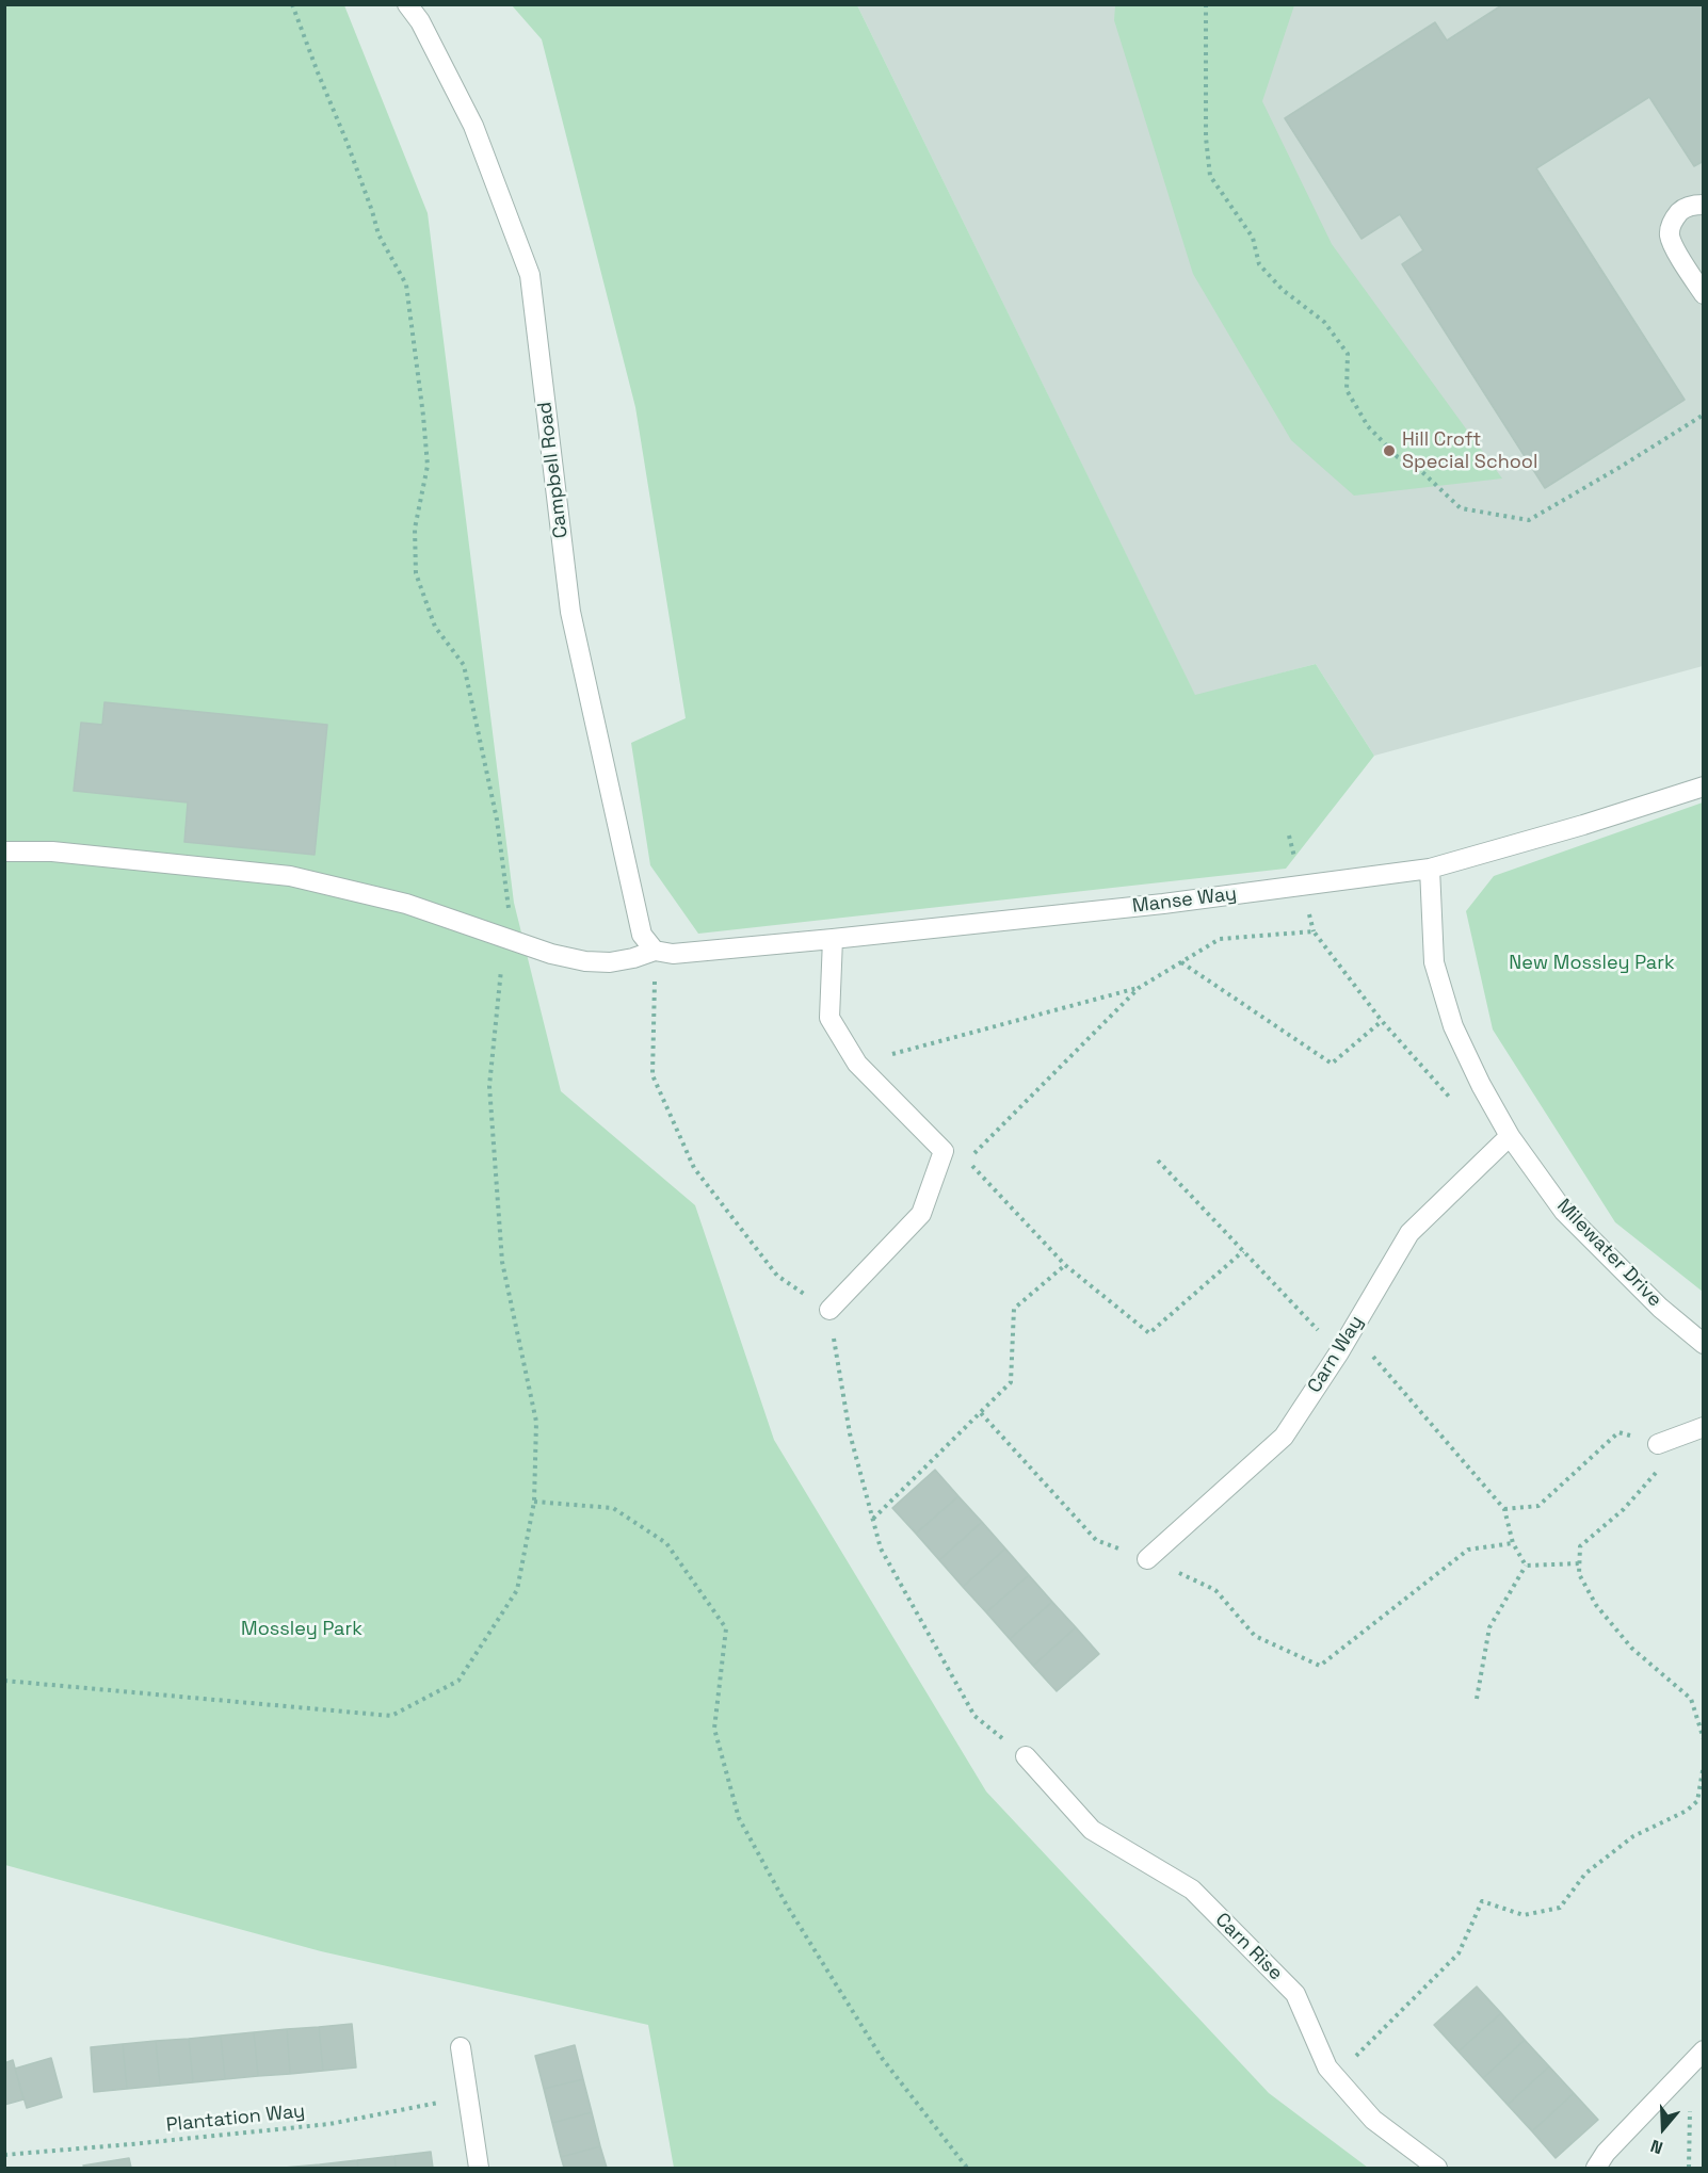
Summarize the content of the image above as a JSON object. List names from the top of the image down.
{
  "streets": {
    "street": [
      "Campbell Road",
      "Manse Way",
      "Milewater Drive",
      "Carn Way",
      "Carn Rise"
    ],
    "path": ["Plantation Way"]
  },
  "crossings": [
    ["Campbell Road", "Manse Way"],
    ["Manse Way", "Milewater Drive"],
    ["Milewater Drive", "Carn Way"]
  ],
  "parks": ["New Mossley Park", "Mossley Park"],
  "places": ["Hill Croft Special School"],
  "north": "bottom"
}
